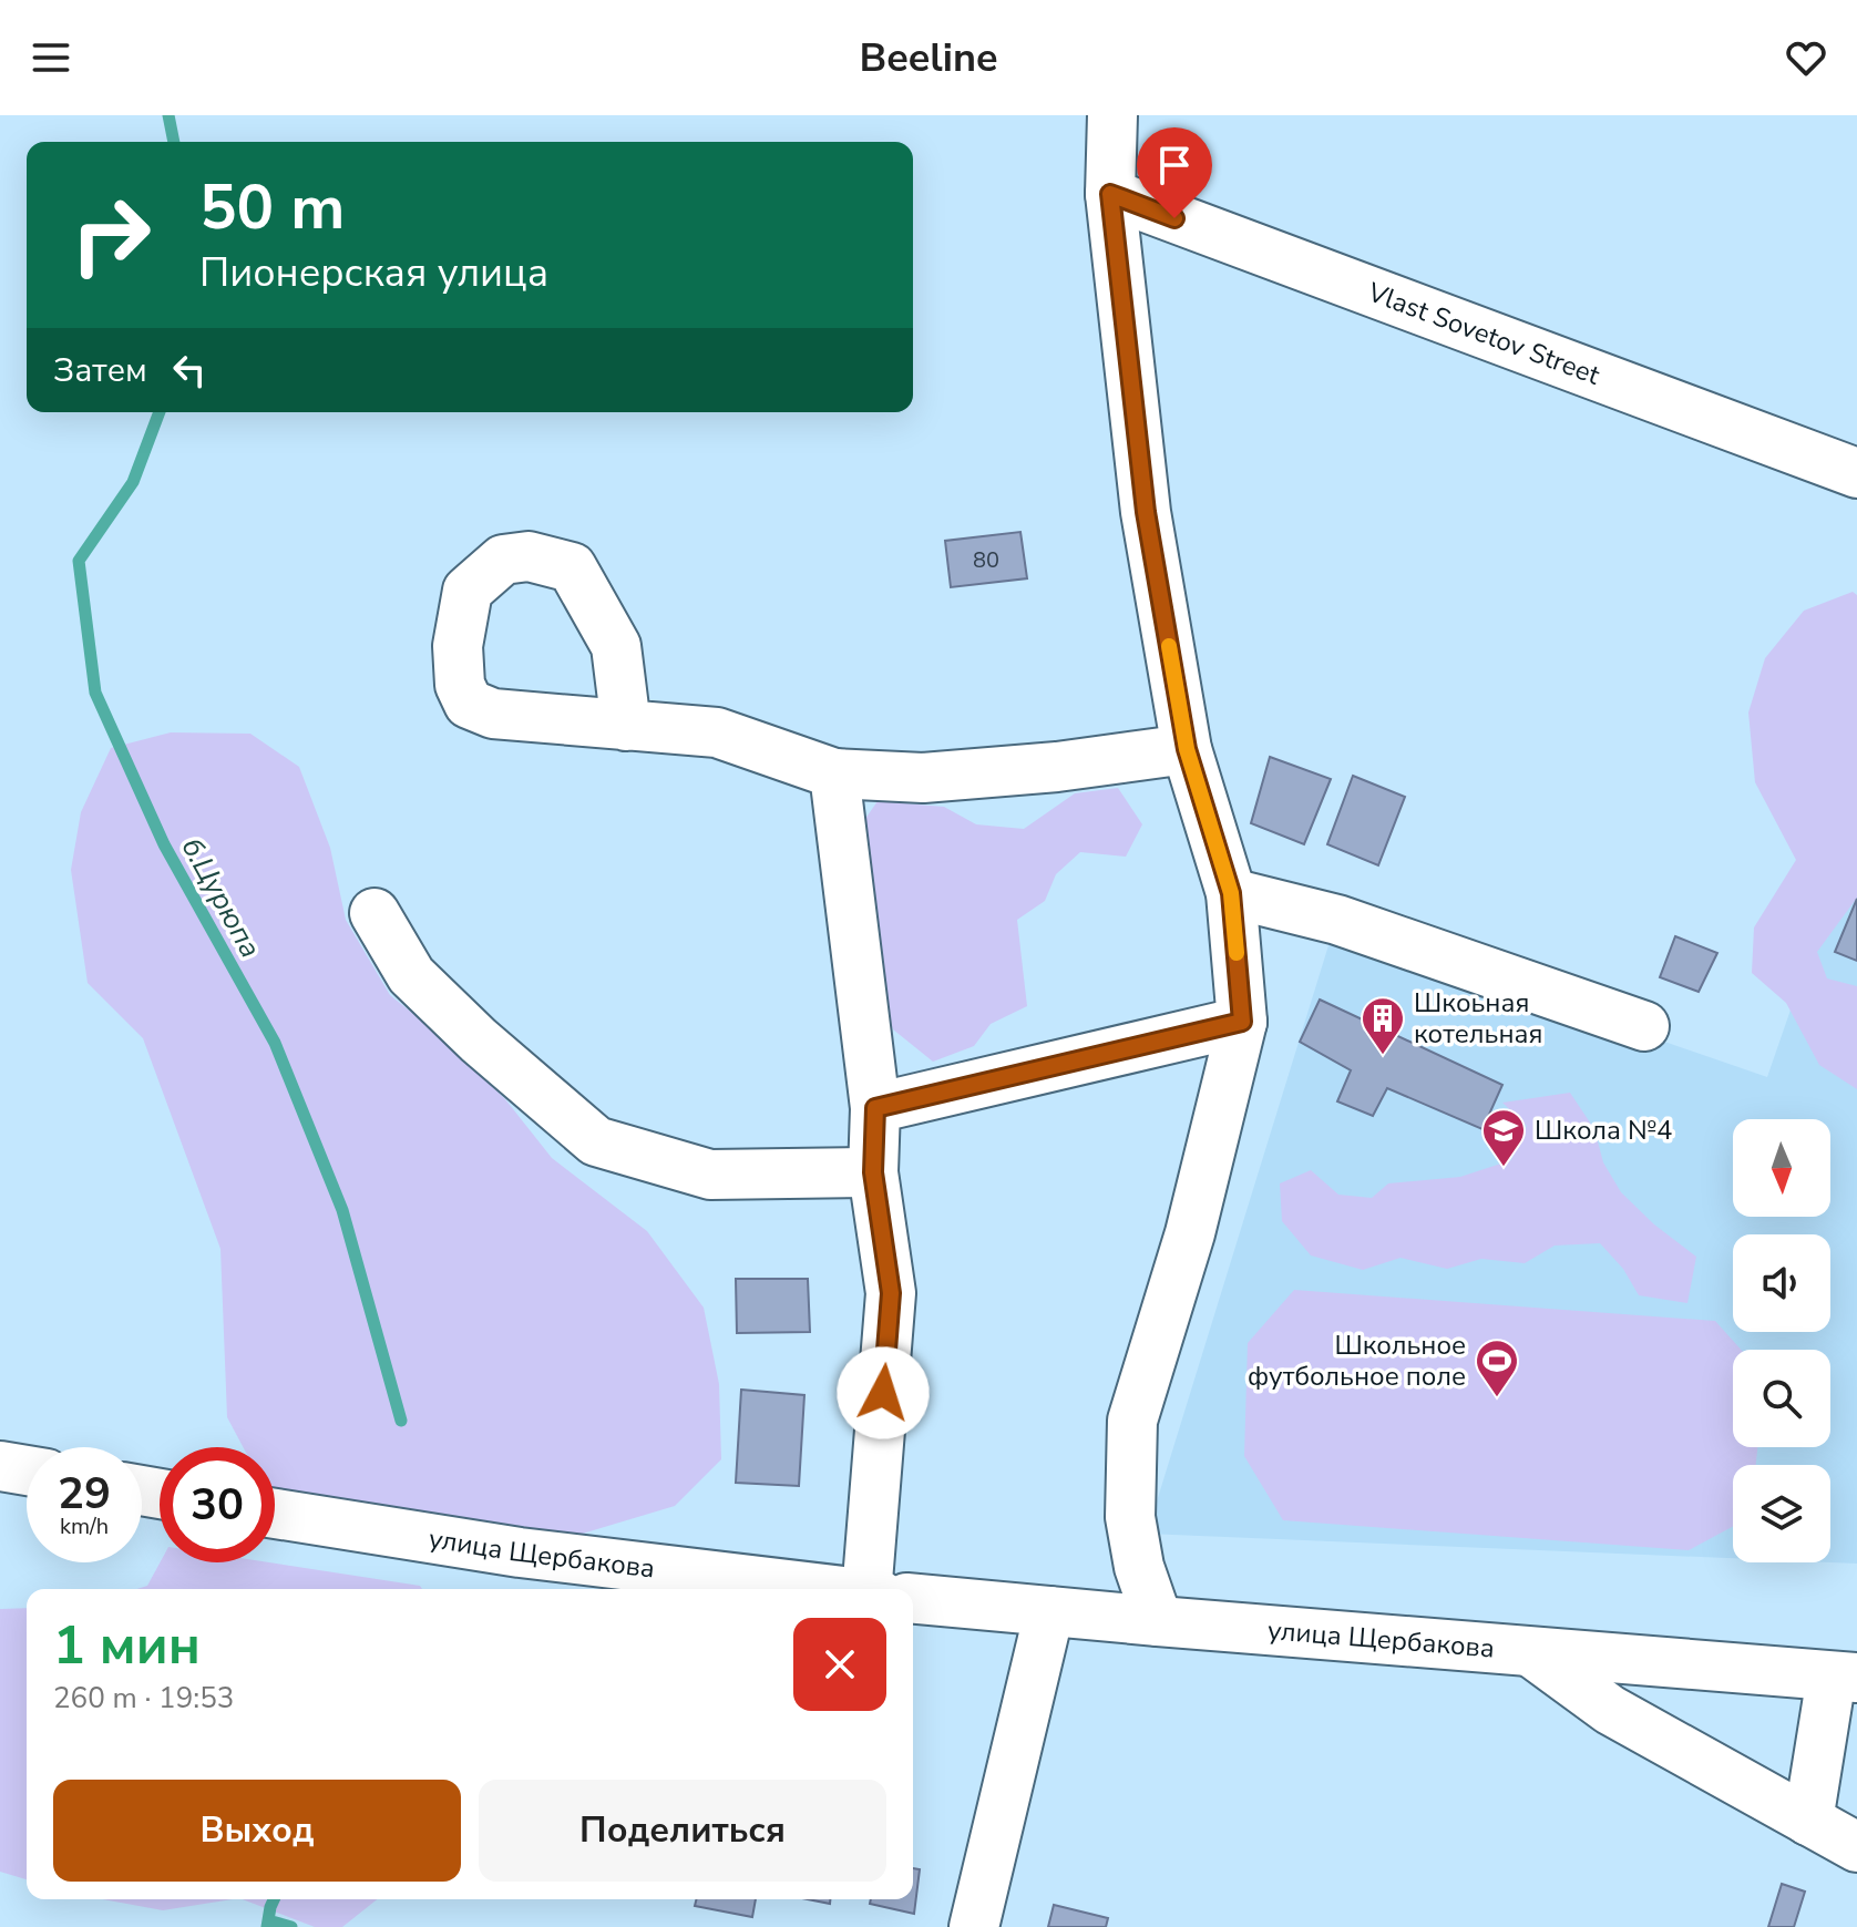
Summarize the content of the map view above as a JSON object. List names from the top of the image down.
{
  "streets": {
    "street": ["Vlast Sovetov Street", "улица Щербакова"]
  },
  "water": ["б.Цурюпа"],
  "places": {
    "building": ["Шкоьная котельная"],
    "school or university": ["Школа №4"],
    "sports": ["Школьное футбольное поле"]
  },
  "house_numbers": ["80"],
  "north": "bottom",
  "page": {
    "header": "Beeline",
    "turn": ["50 m", "Пионерская улица"],
    "then": "Затем",
    "speed": "29 km/h",
    "limit": "30",
    "heading": ["1 мин", "260 m · 19:53"],
    "buttons": ["Выход", "Поделиться"]
  }
}
